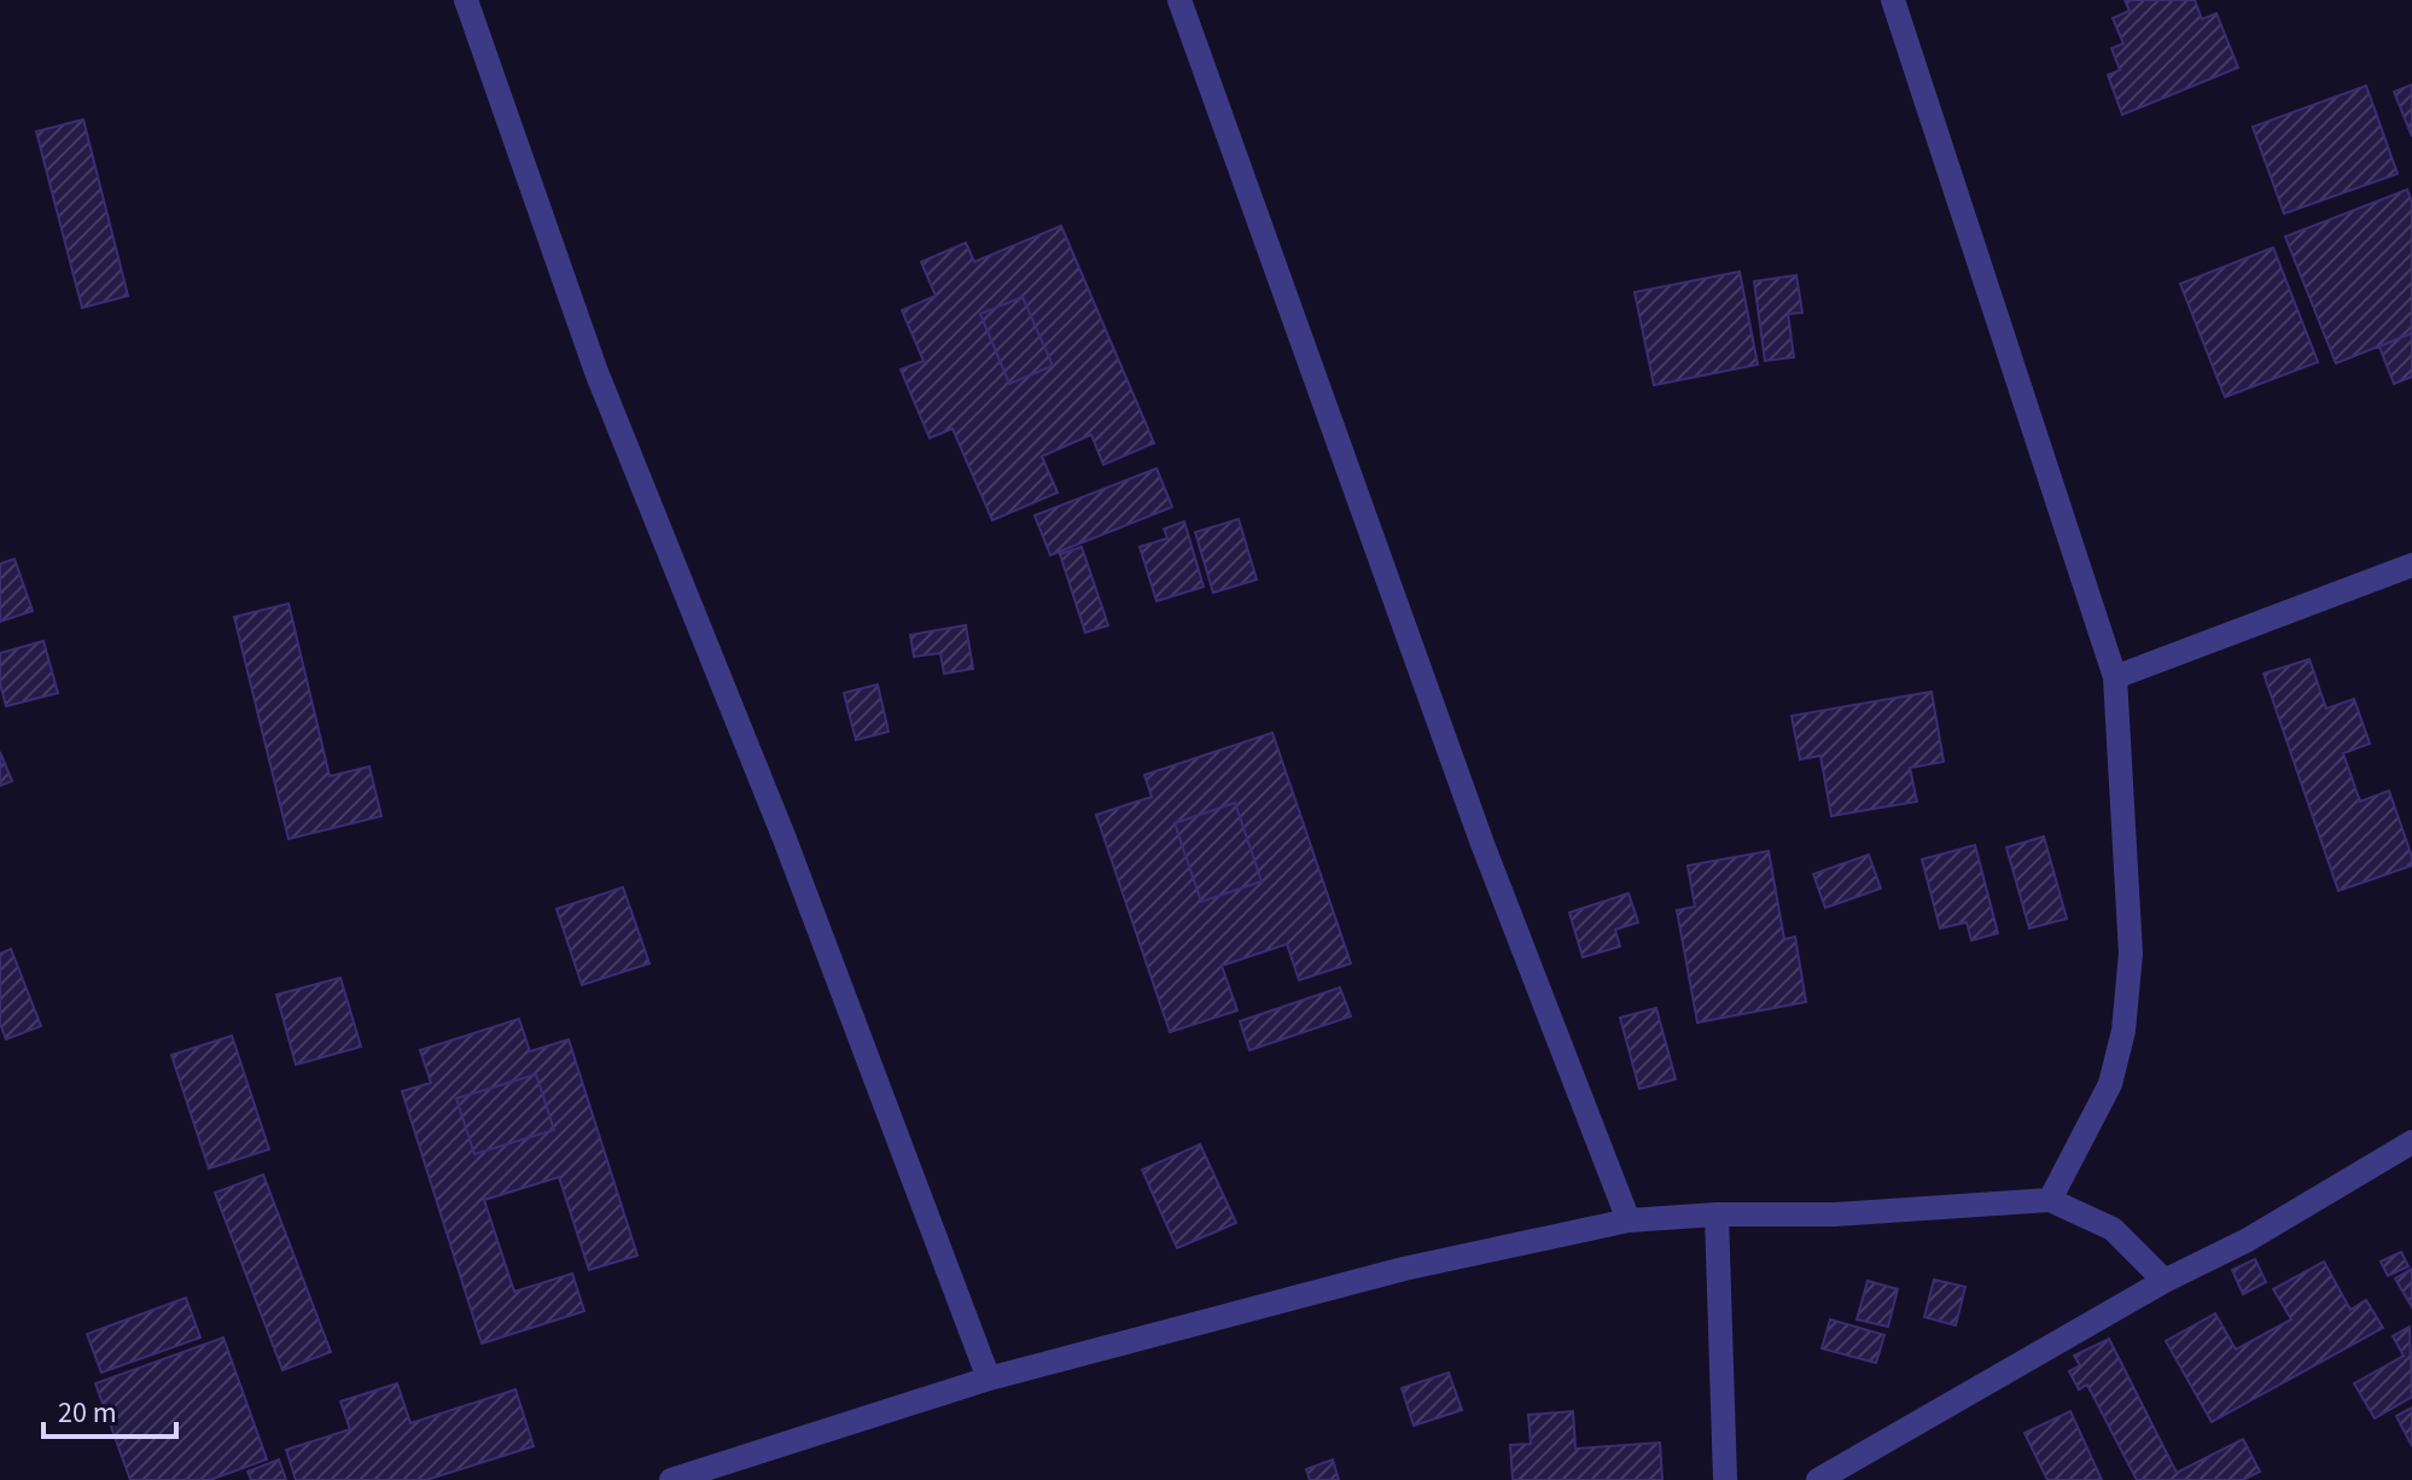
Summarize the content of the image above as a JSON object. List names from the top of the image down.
{
  "scale_bar": "20 m"
}
